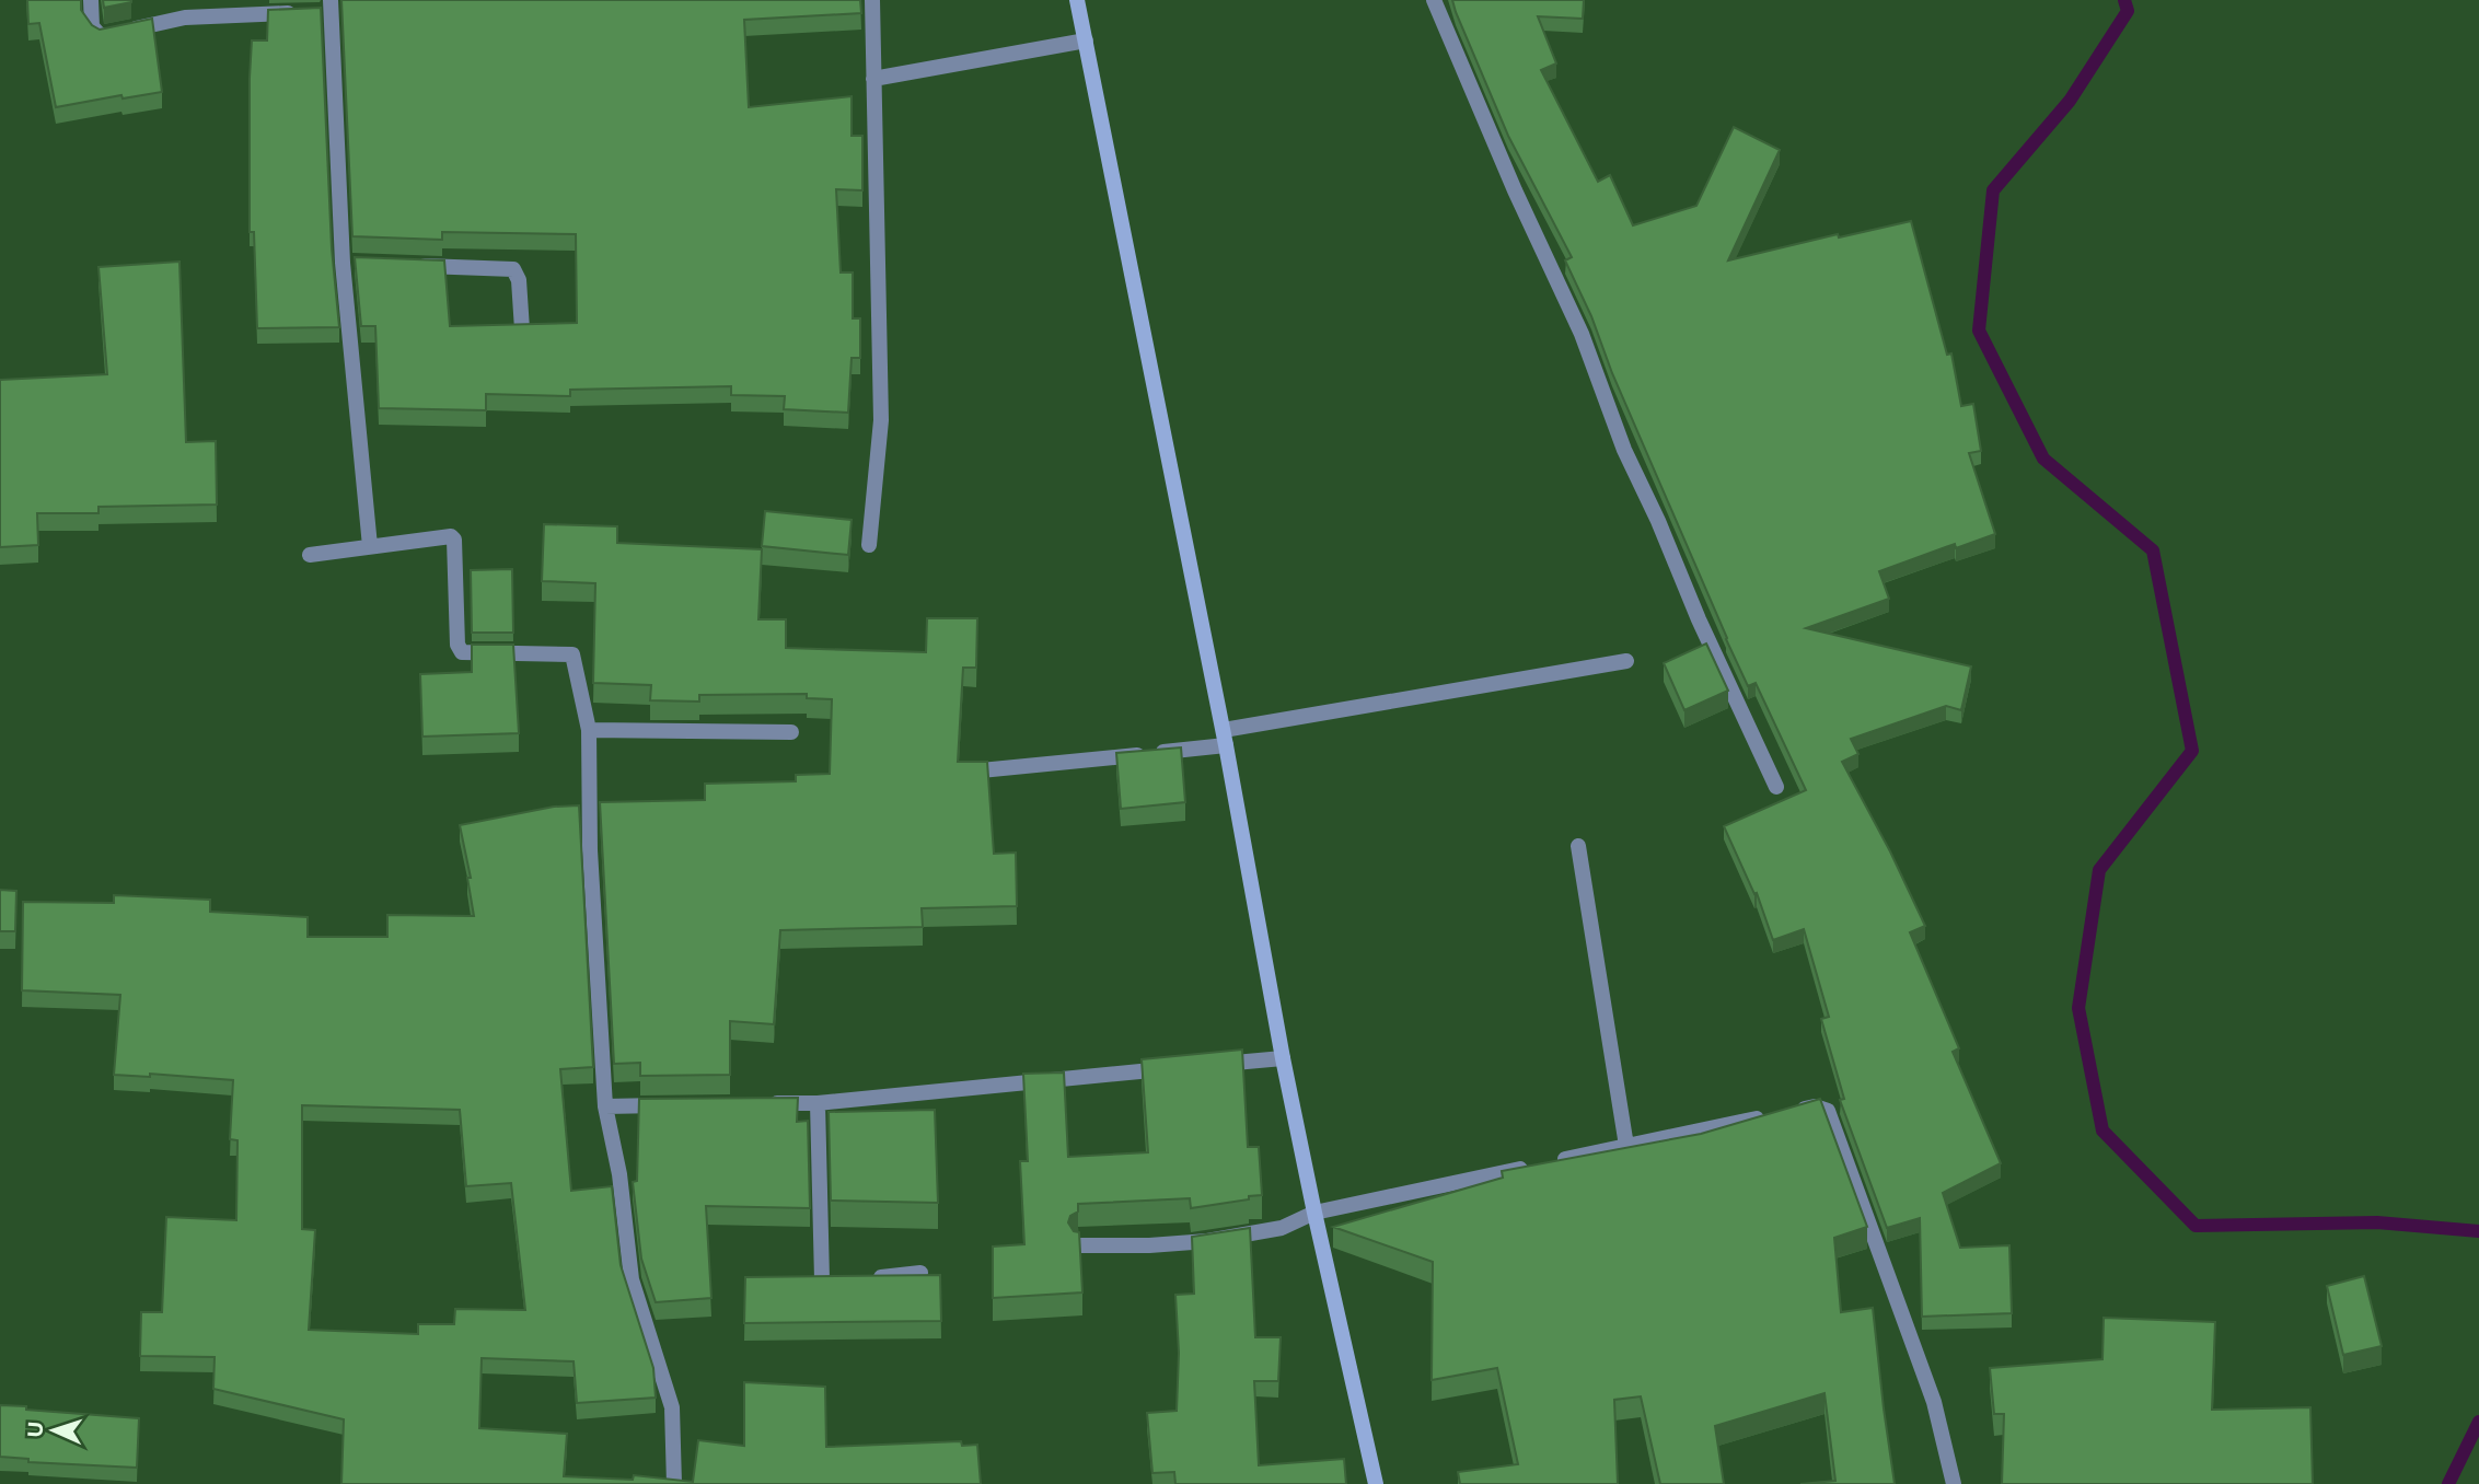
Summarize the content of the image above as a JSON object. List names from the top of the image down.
{
  "north": "left"
}
